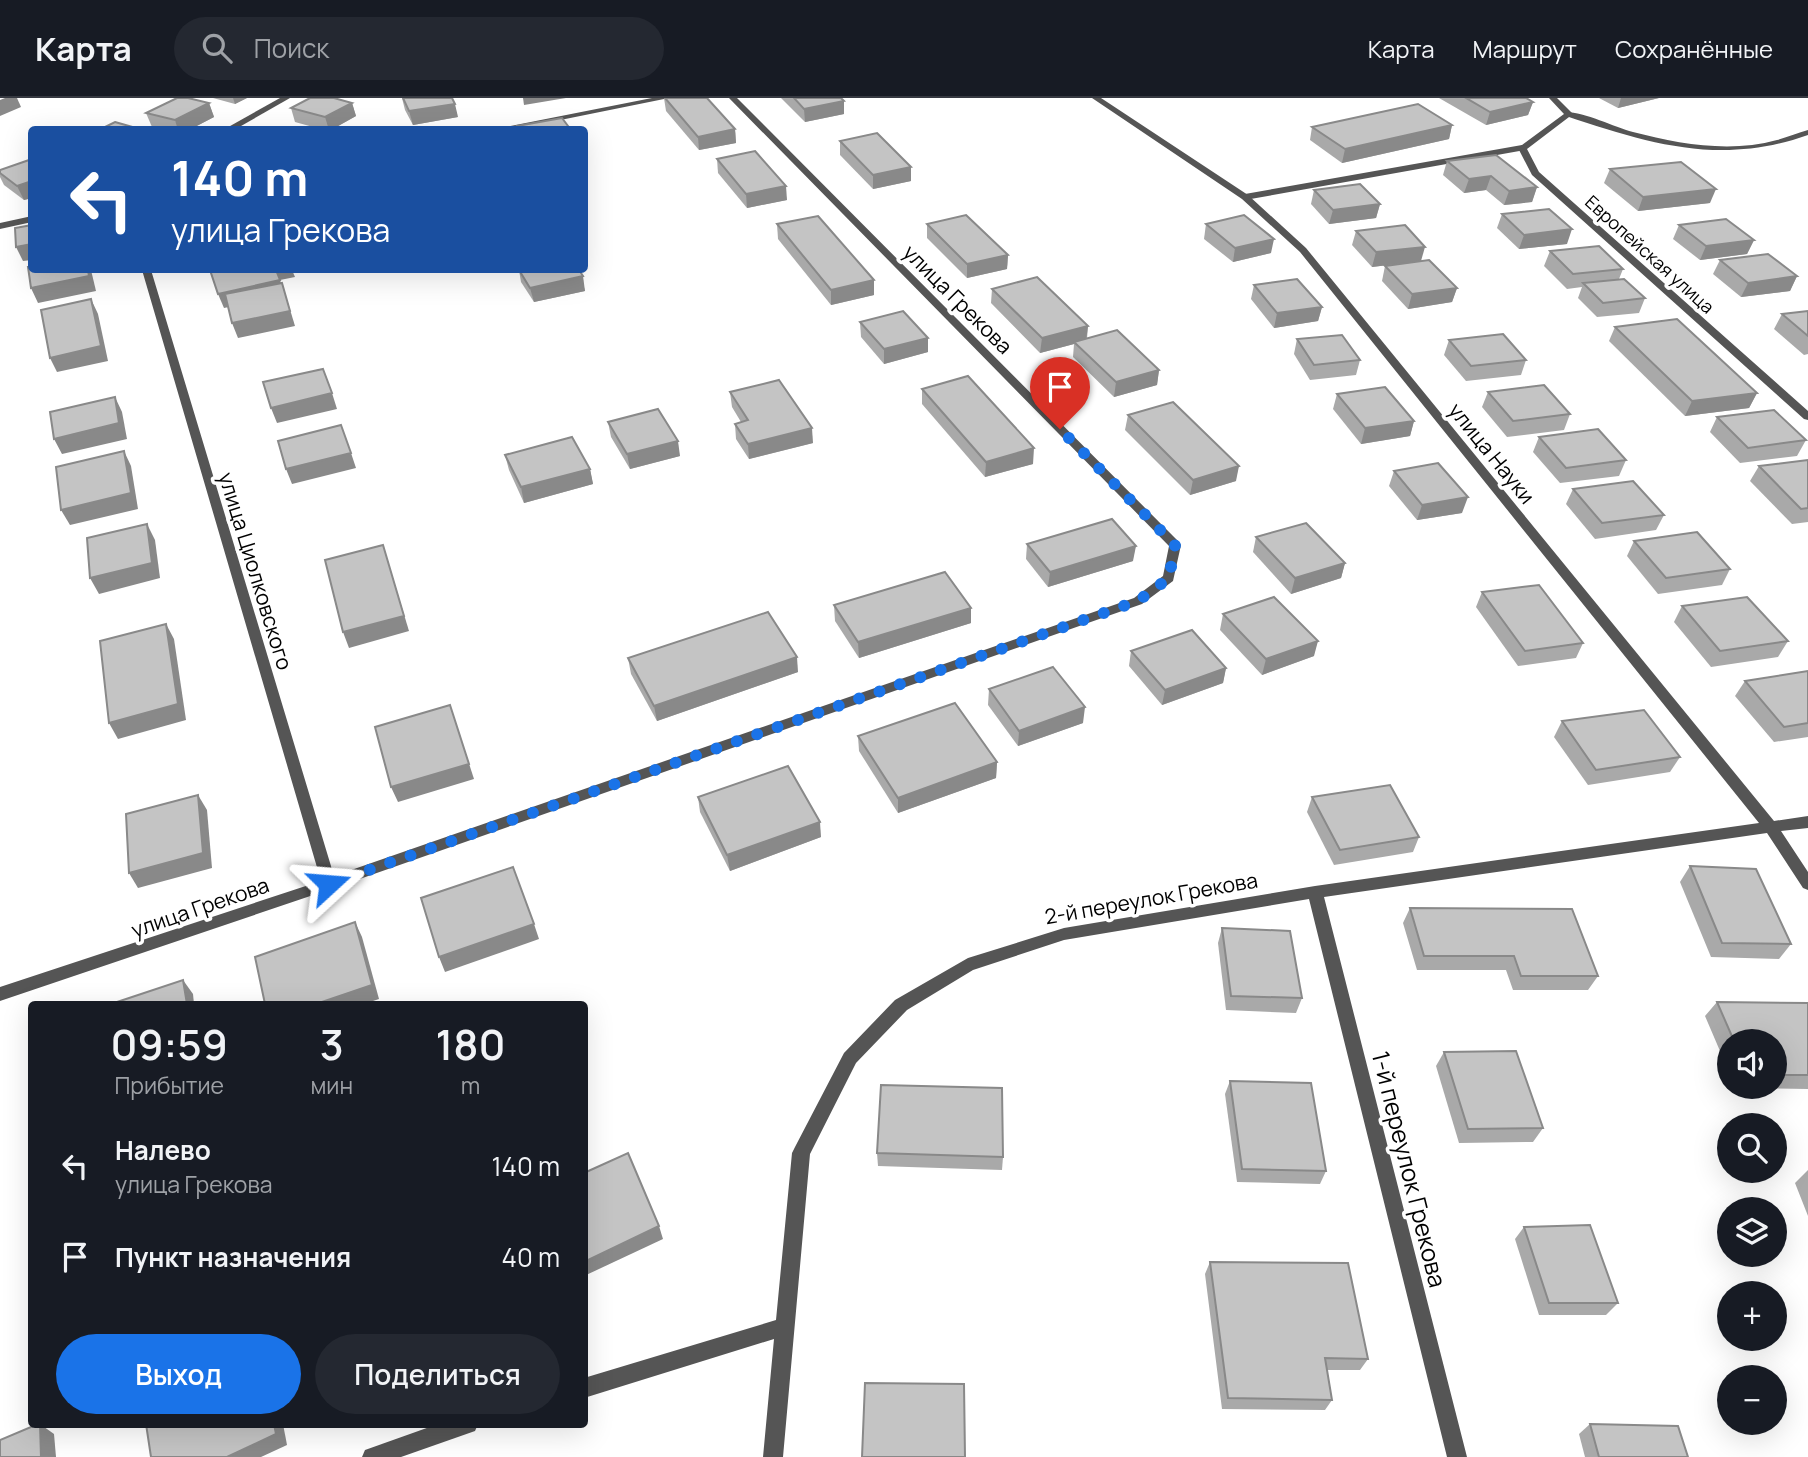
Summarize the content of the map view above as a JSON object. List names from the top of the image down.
{
  "streets": {
    "street": [
      "Европейская улица",
      "улица Грекова",
      "улица Науки",
      "улица Циолковского",
      "2-й переулок Грекова",
      "1-й переулок Грекова"
    ]
  },
  "crossings": [
    ["улица Грекова", "улица Циолковского"],
    ["улица Науки", "2-й переулок Грекова"],
    ["2-й переулок Грекова", "1-й переулок Грекова"]
  ],
  "page": {
    "header": "Карта",
    "search": "Поиск",
    "nav": ["Карта", "Маршрут", "Сохранённые"],
    "turn": ["140 m", "улица Грекова"],
    "eta": [
      "09:59",
      "Прибытие",
      "3",
      "мин",
      "180",
      "m"
    ],
    "map_buttons": ["+", "−"],
    "list": [
      {
        "name": "Налево",
        "note": "улица Грекова",
        "value": "140 m"
      },
      {
        "name": "Пункт назначения",
        "value": "40 m"
      }
    ],
    "buttons": ["Выход", "Поделиться"]
  }
}
